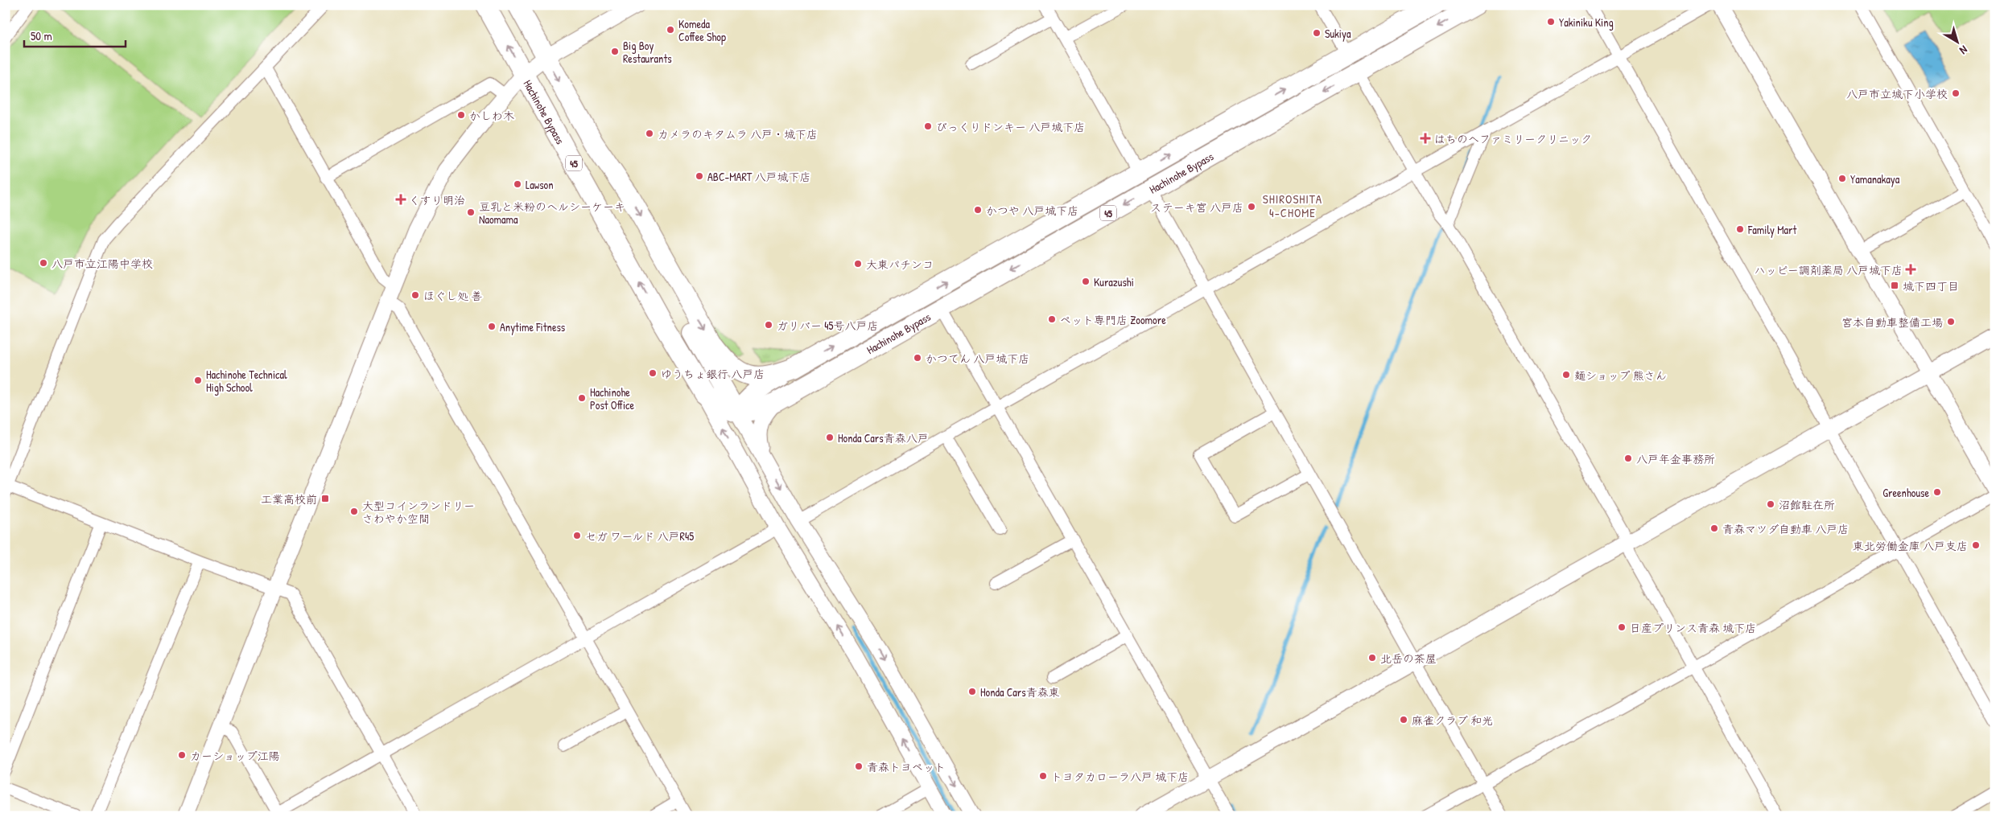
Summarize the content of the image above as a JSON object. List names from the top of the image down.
{
  "streets": {
    "highway": ["Hachinohe Bypass", "45"]
  },
  "crossings": [
    ["Hachinohe Bypass", "45"]
  ],
  "districts": ["SHIROSHITA 4-CHOME"],
  "places": {
    "other": [
      "Yakiniku King",
      "Komeda Coffee Shop",
      "Sukiya",
      "Big Boy Restaurants",
      "八戸市立城下小学校",
      "かしわ木",
      "びっくりドンキー 八戸城下店",
      "カメラのキタムラ 八戸・城下店",
      "ABC-MART 八戸城下店",
      "Yamanakaya",
      "Lawson",
      "ステーキ宮 八戸店",
      "かつや 八戸城下店",
      "豆乳と米粉のヘルシーケーキ Naomama",
      "Family Mart",
      "八戸市立江陽中学校",
      "大東パチンコ",
      "Kurazushi",
      "ほぐし処 善",
      "ペット専門店 Zoomore",
      "宮本自動車整備工場",
      "ガリバー 45号八戸店",
      "Anytime Fitness",
      "かつてん 八戸城下店",
      "ゆうちょ銀行 八戸店",
      "麺ショップ 熊さん",
      "Hachinohe Technical High School",
      "Hachinohe Post Office",
      "Honda Cars青森八戸",
      "八戸年金事務所",
      "Greenhouse",
      "沼館駐在所",
      "大型コインランドリー さわやか空間",
      "青森マツダ自動車 八戸店",
      "セガ ワールド 八戸R45",
      "東北労働金庫 八戸支店",
      "日産プリンス青森 城下店",
      "北岳の茶屋",
      "Honda Cars青森東",
      "麻雀クラブ 和光",
      "カーショップ江陽",
      "青森トヨペット",
      "トヨタカローラ八戸 城下店"
    ],
    "health": ["はちのへファミリークリニック", "くすり明治", "ハッピー調剤薬局 八戸城下店"],
    "transit": ["城下四丁目", "工業高校前"]
  },
  "scale_bar": "50 m",
  "north": "bottom right"
}
